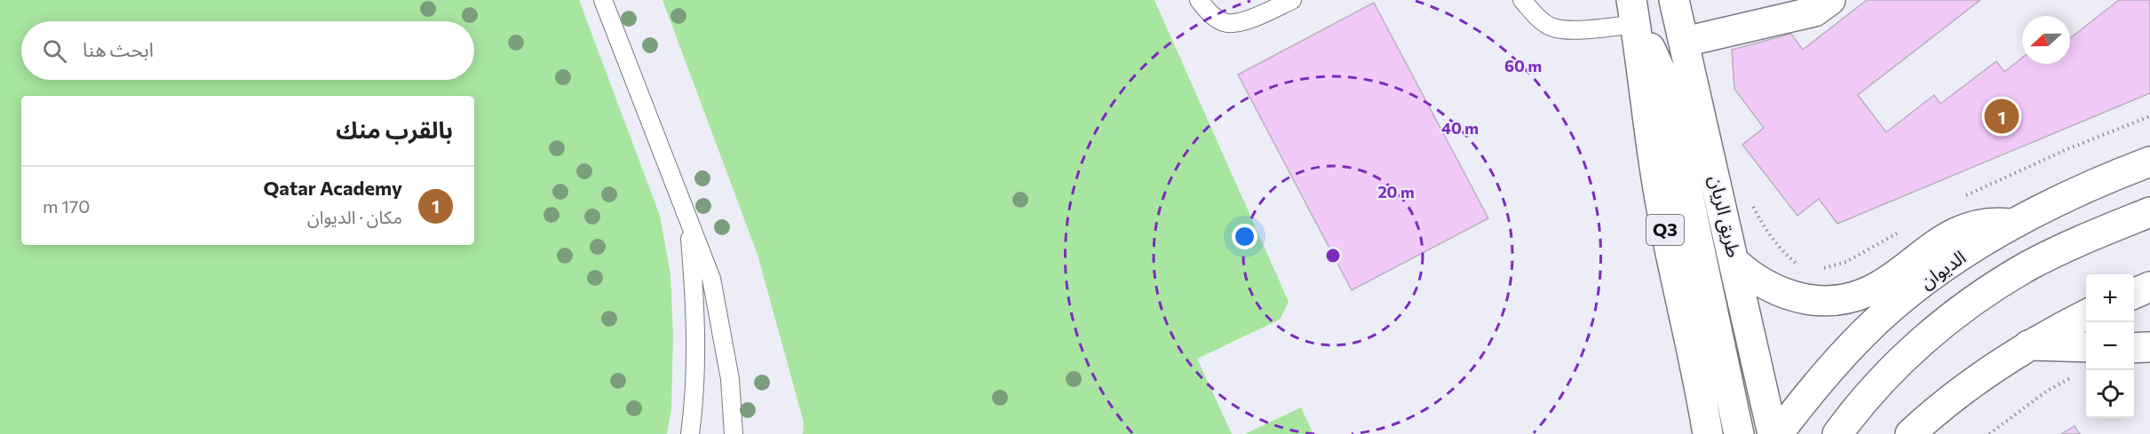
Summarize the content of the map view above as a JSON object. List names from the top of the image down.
{
  "streets": {
    "main road": ["طريق الريان", "Q3", "الديوان"]
  },
  "north": "left",
  "page": {
    "search": "ابحث هنا",
    "heading": "بالقرب منك",
    "pins": "1",
    "list": [
      {
        "mark": "1",
        "name": "Qatar Academy",
        "note": "مكان · الديوان",
        "value": "170 m"
      }
    ],
    "map_buttons": ["+", "−"]
  },
  "rings": ["60 m", "40 m", "20 m"]
}
